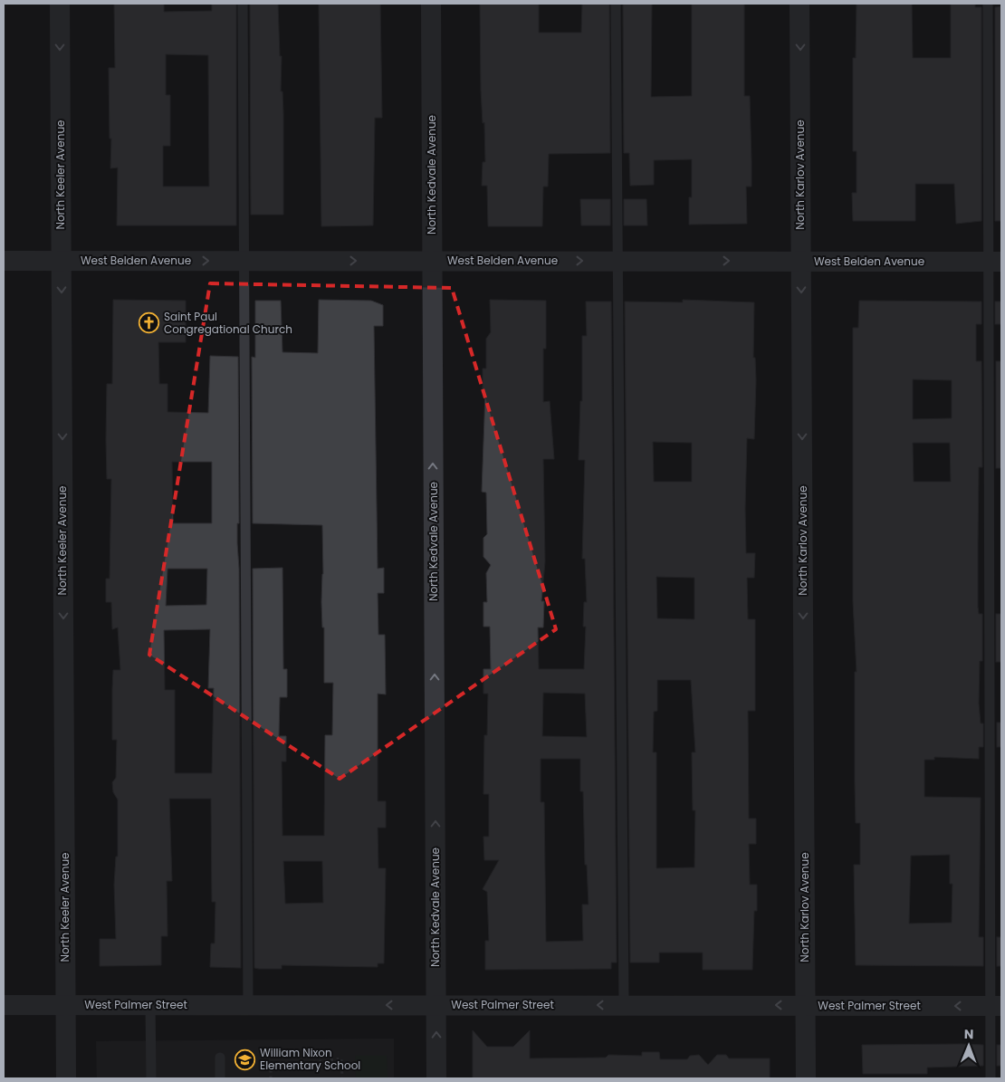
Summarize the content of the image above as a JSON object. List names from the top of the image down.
{
  "streets": {
    "street": [
      "North Keeler Avenue",
      "North Kedvale Avenue",
      "North Karlov Avenue",
      "West Belden Avenue",
      "West Palmer Street"
    ]
  },
  "crossings": [
    ["North Keeler Avenue", "West Belden Avenue"],
    ["North Keeler Avenue", "West Palmer Street"],
    ["North Kedvale Avenue", "West Belden Avenue"],
    ["North Kedvale Avenue", "West Palmer Street"],
    ["North Karlov Avenue", "West Belden Avenue"],
    ["North Karlov Avenue", "West Palmer Street"]
  ],
  "one_way": [
    "North Keeler Avenue",
    "North Kedvale Avenue",
    "North Karlov Avenue",
    "West Belden Avenue",
    "West Palmer Street"
  ],
  "places": {
    "church": ["Saint Paul Congregational Church"],
    "school or university": ["William Nixon Elementary School"]
  },
  "north": "top"
}
